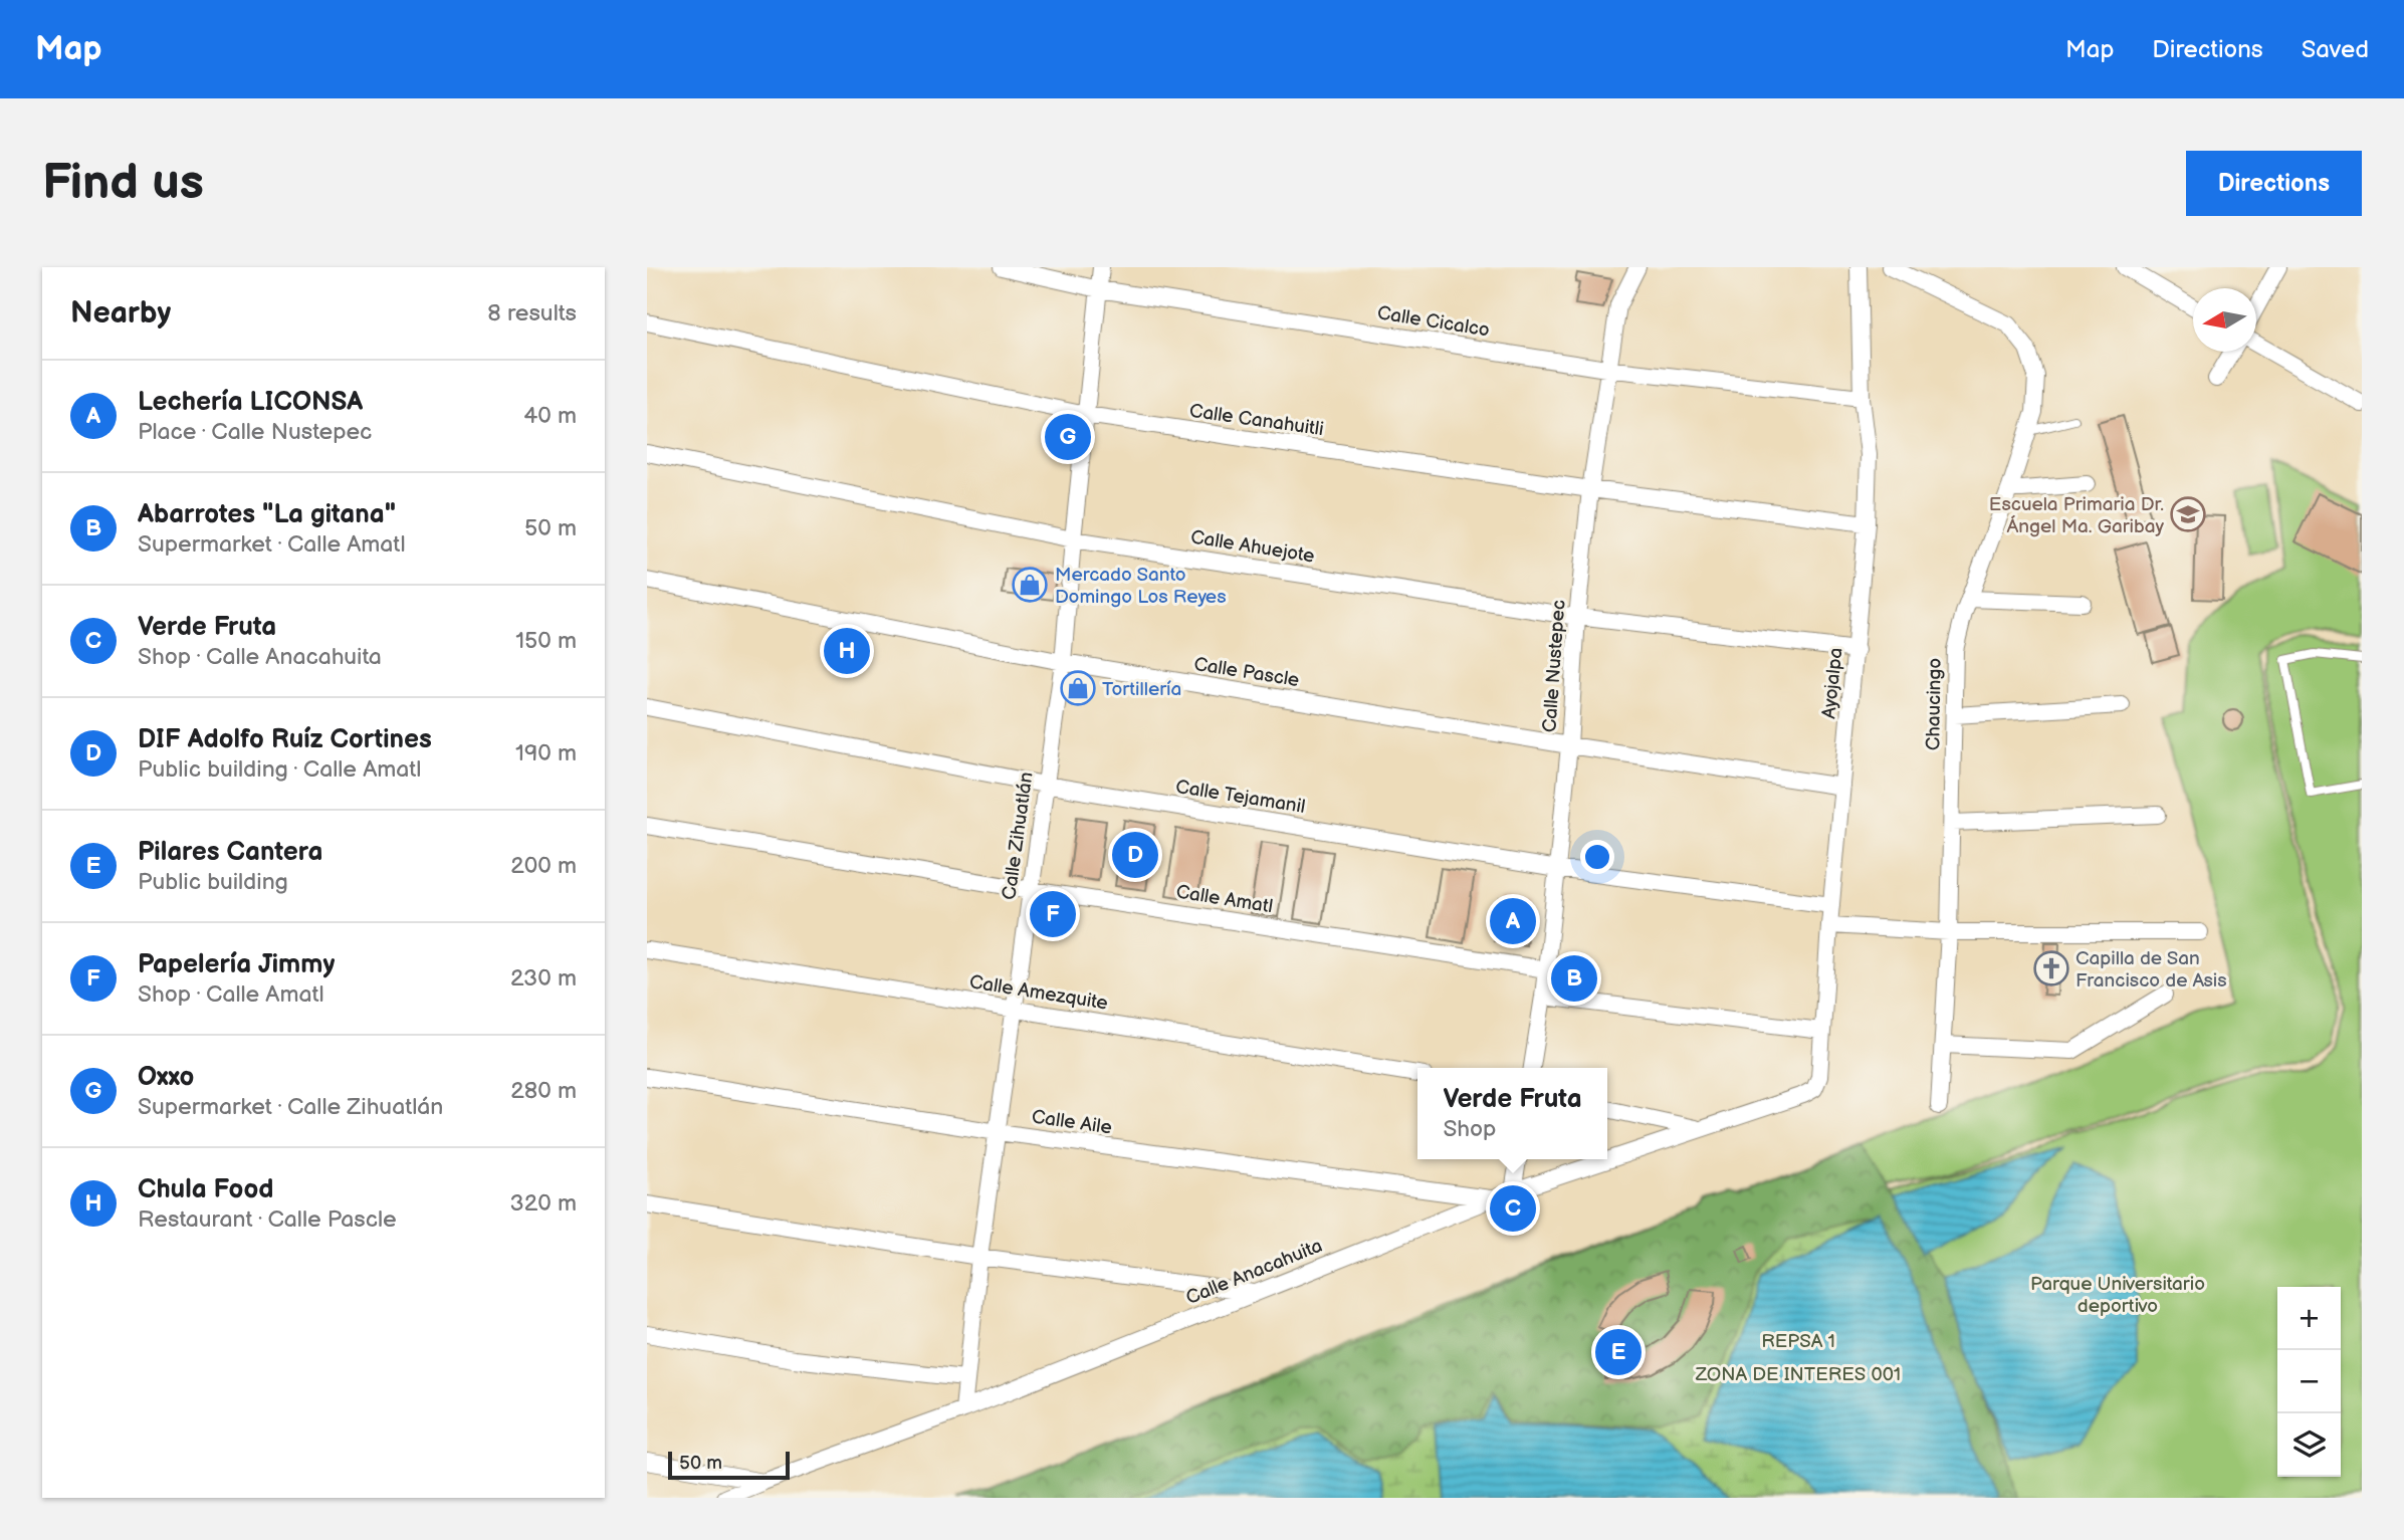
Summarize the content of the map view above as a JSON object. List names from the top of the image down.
{
  "streets": {
    "street": [
      "Calle Cicalco",
      "Calle Canahuitli",
      "Calle Ahuejote",
      "Calle Nustepec",
      "Calle Pascle",
      "Ayojalpa",
      "Chaucingo",
      "Calle Tejamanil",
      "Calle Zihuatlán",
      "Calle Amatl",
      "Calle Amezquite",
      "Calle Aile",
      "Calle Anacahuita"
    ]
  },
  "crossings": [
    ["Calle Cicalco", "Calle Nustepec"],
    ["Calle Cicalco", "Ayojalpa"],
    ["Calle Cicalco", "Calle Zihuatlán"],
    ["Calle Canahuitli", "Calle Nustepec"],
    ["Calle Canahuitli", "Ayojalpa"],
    ["Calle Canahuitli", "Calle Zihuatlán"],
    ["Calle Ahuejote", "Calle Nustepec"],
    ["Calle Ahuejote", "Ayojalpa"],
    ["Calle Ahuejote", "Calle Zihuatlán"],
    ["Calle Nustepec", "Calle Pascle"],
    ["Calle Nustepec", "Calle Tejamanil"],
    ["Calle Nustepec", "Calle Amatl"],
    ["Calle Pascle", "Ayojalpa"],
    ["Calle Pascle", "Calle Zihuatlán"],
    ["Ayojalpa", "Calle Tejamanil"],
    ["Ayojalpa", "Calle Anacahuita"],
    ["Calle Tejamanil", "Calle Zihuatlán"],
    ["Calle Zihuatlán", "Calle Amatl"],
    ["Calle Zihuatlán", "Calle Amezquite"],
    ["Calle Zihuatlán", "Calle Aile"],
    ["Calle Zihuatlán", "Calle Anacahuita"],
    ["Calle Aile", "Calle Anacahuita"]
  ],
  "parks": ["Parque Universitario deportivo", "REPSA 1", "ZONA DE INTERES 001"],
  "places": {
    "school or university": ["Escuela Primaria Dr. Ángel Ma. Garibay"],
    "shop": ["Mercado Santo Domingo Los Reyes", "Tortillería"],
    "church": ["Capilla de San Francisco de Asis"]
  },
  "scale_bar": "50 m",
  "north": "left",
  "page": {
    "header": "Map",
    "nav": ["Map", "Directions", "Saved"],
    "buttons": "Directions",
    "title": "Find us",
    "heading": ["Nearby", "8 results"],
    "list": [
      {
        "mark": "A",
        "name": "Lechería LICONSA",
        "note": "Place · Calle Nustepec",
        "value": "40 m"
      },
      {
        "mark": "B",
        "name": "Abarrotes \"La gitana\"",
        "note": "Supermarket · Calle Amatl",
        "value": "50 m"
      },
      {
        "mark": "C",
        "name": "Verde Fruta",
        "note": "Shop · Calle Anacahuita",
        "value": "150 m"
      },
      {
        "mark": "D",
        "name": "DIF Adolfo Ruíz Cortines",
        "note": "Public building · Calle Amatl",
        "value": "190 m"
      },
      {
        "mark": "E",
        "name": "Pilares Cantera",
        "note": "Public building",
        "value": "200 m"
      },
      {
        "mark": "F",
        "name": "Papelería Jimmy",
        "note": "Shop · Calle Amatl",
        "value": "230 m"
      },
      {
        "mark": "G",
        "name": "Oxxo",
        "note": "Supermarket · Calle Zihuatlán",
        "value": "280 m"
      },
      {
        "mark": "H",
        "name": "Chula Food",
        "note": "Restaurant · Calle Pascle",
        "value": "320 m"
      }
    ],
    "pins": [
      "G",
      "H",
      "D",
      "F",
      "A",
      "B",
      "C",
      "E"
    ],
    "popup": ["Verde Fruta", "Shop"],
    "map_buttons": ["+", "−"],
    "scale": "50 m"
  }
}
